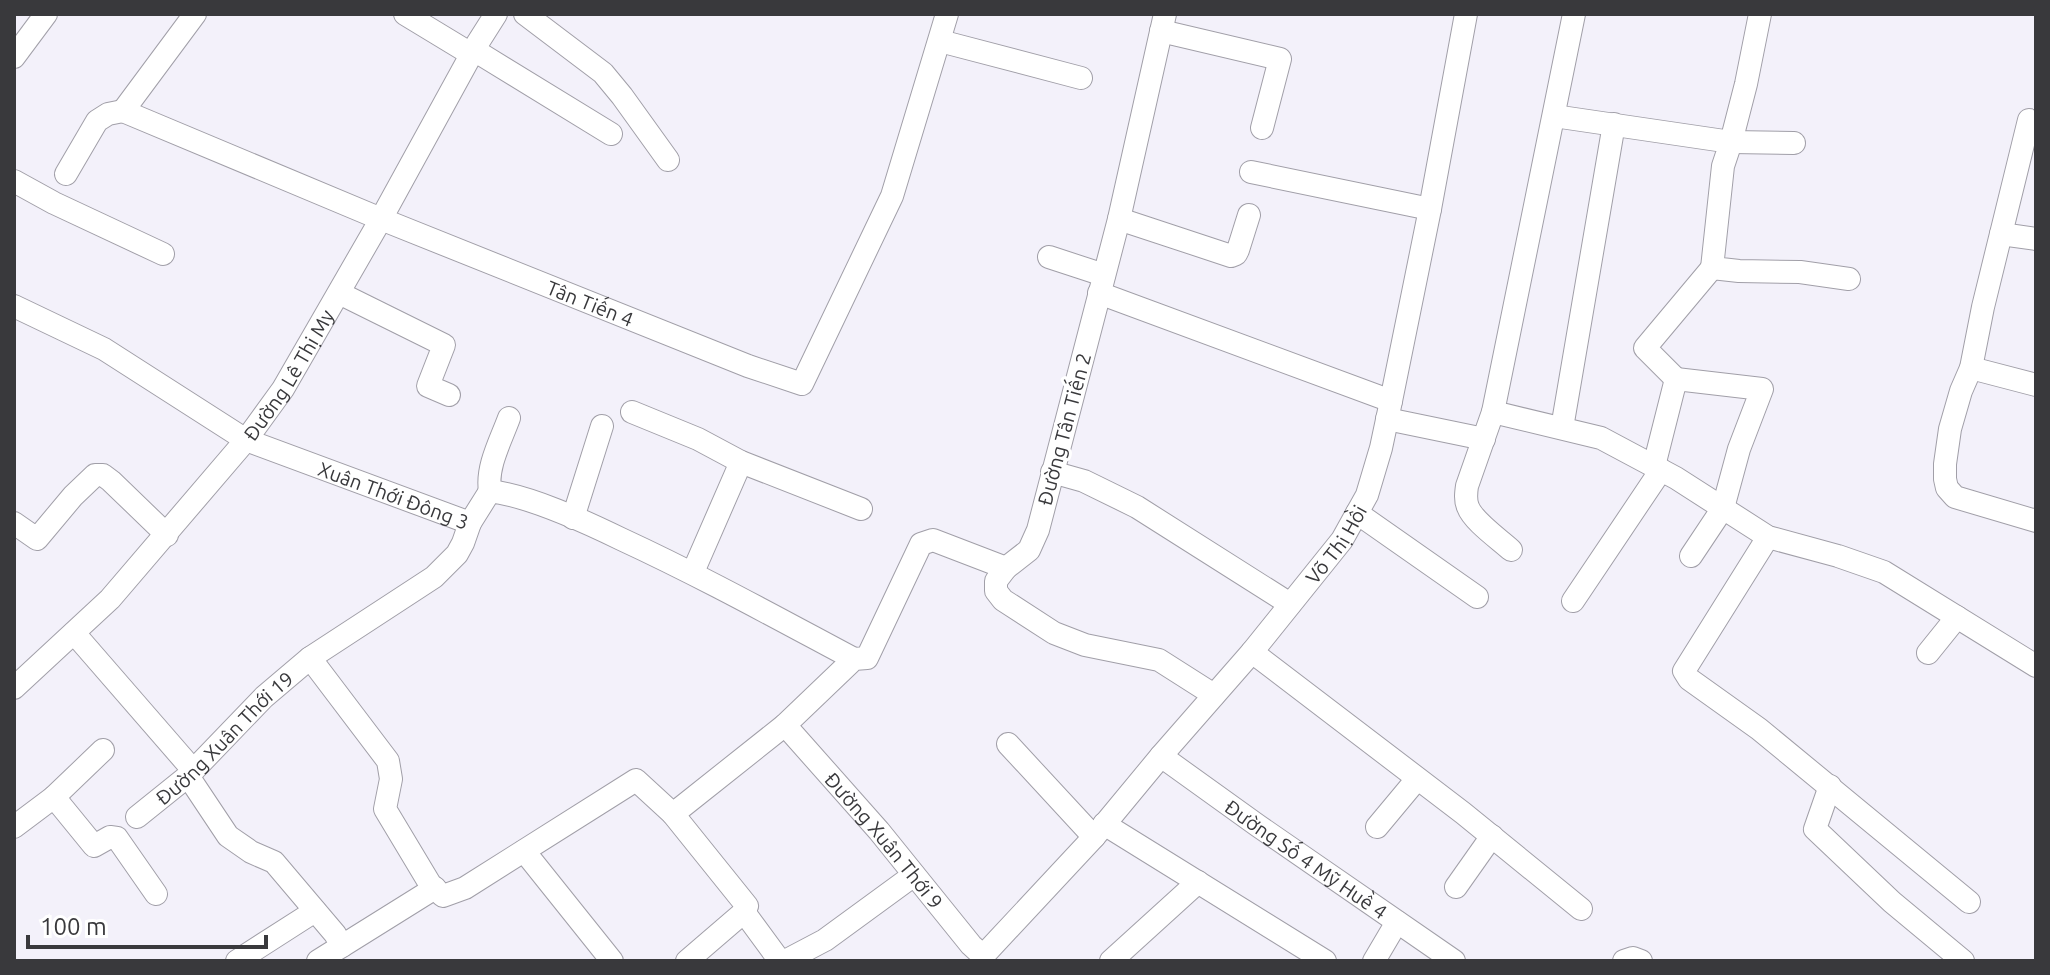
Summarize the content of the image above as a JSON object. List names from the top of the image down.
{
  "streets": {
    "street": [
      "Tân Tiến 4",
      "Đường Lê Thị My",
      "Đường Tân Tiến 2",
      "Xuân Thới Đông 3",
      "Võ Thị Hồi",
      "Đường Xuân Thới 19",
      "Đường Xuân Thới 9",
      "Đường Số 4 Mỹ Huề 4"
    ]
  },
  "crossings": [
    ["Tân Tiến 4", "Đường Lê Thị My"],
    ["Đường Lê Thị My", "Xuân Thới Đông 3"],
    ["Xuân Thới Đông 3", "Đường Xuân Thới 19"],
    ["Võ Thị Hồi", "Đường Xuân Thới 9"],
    ["Võ Thị Hồi", "Đường Số 4 Mỹ Huề 4"]
  ],
  "scale_bar": "100 m"
}
